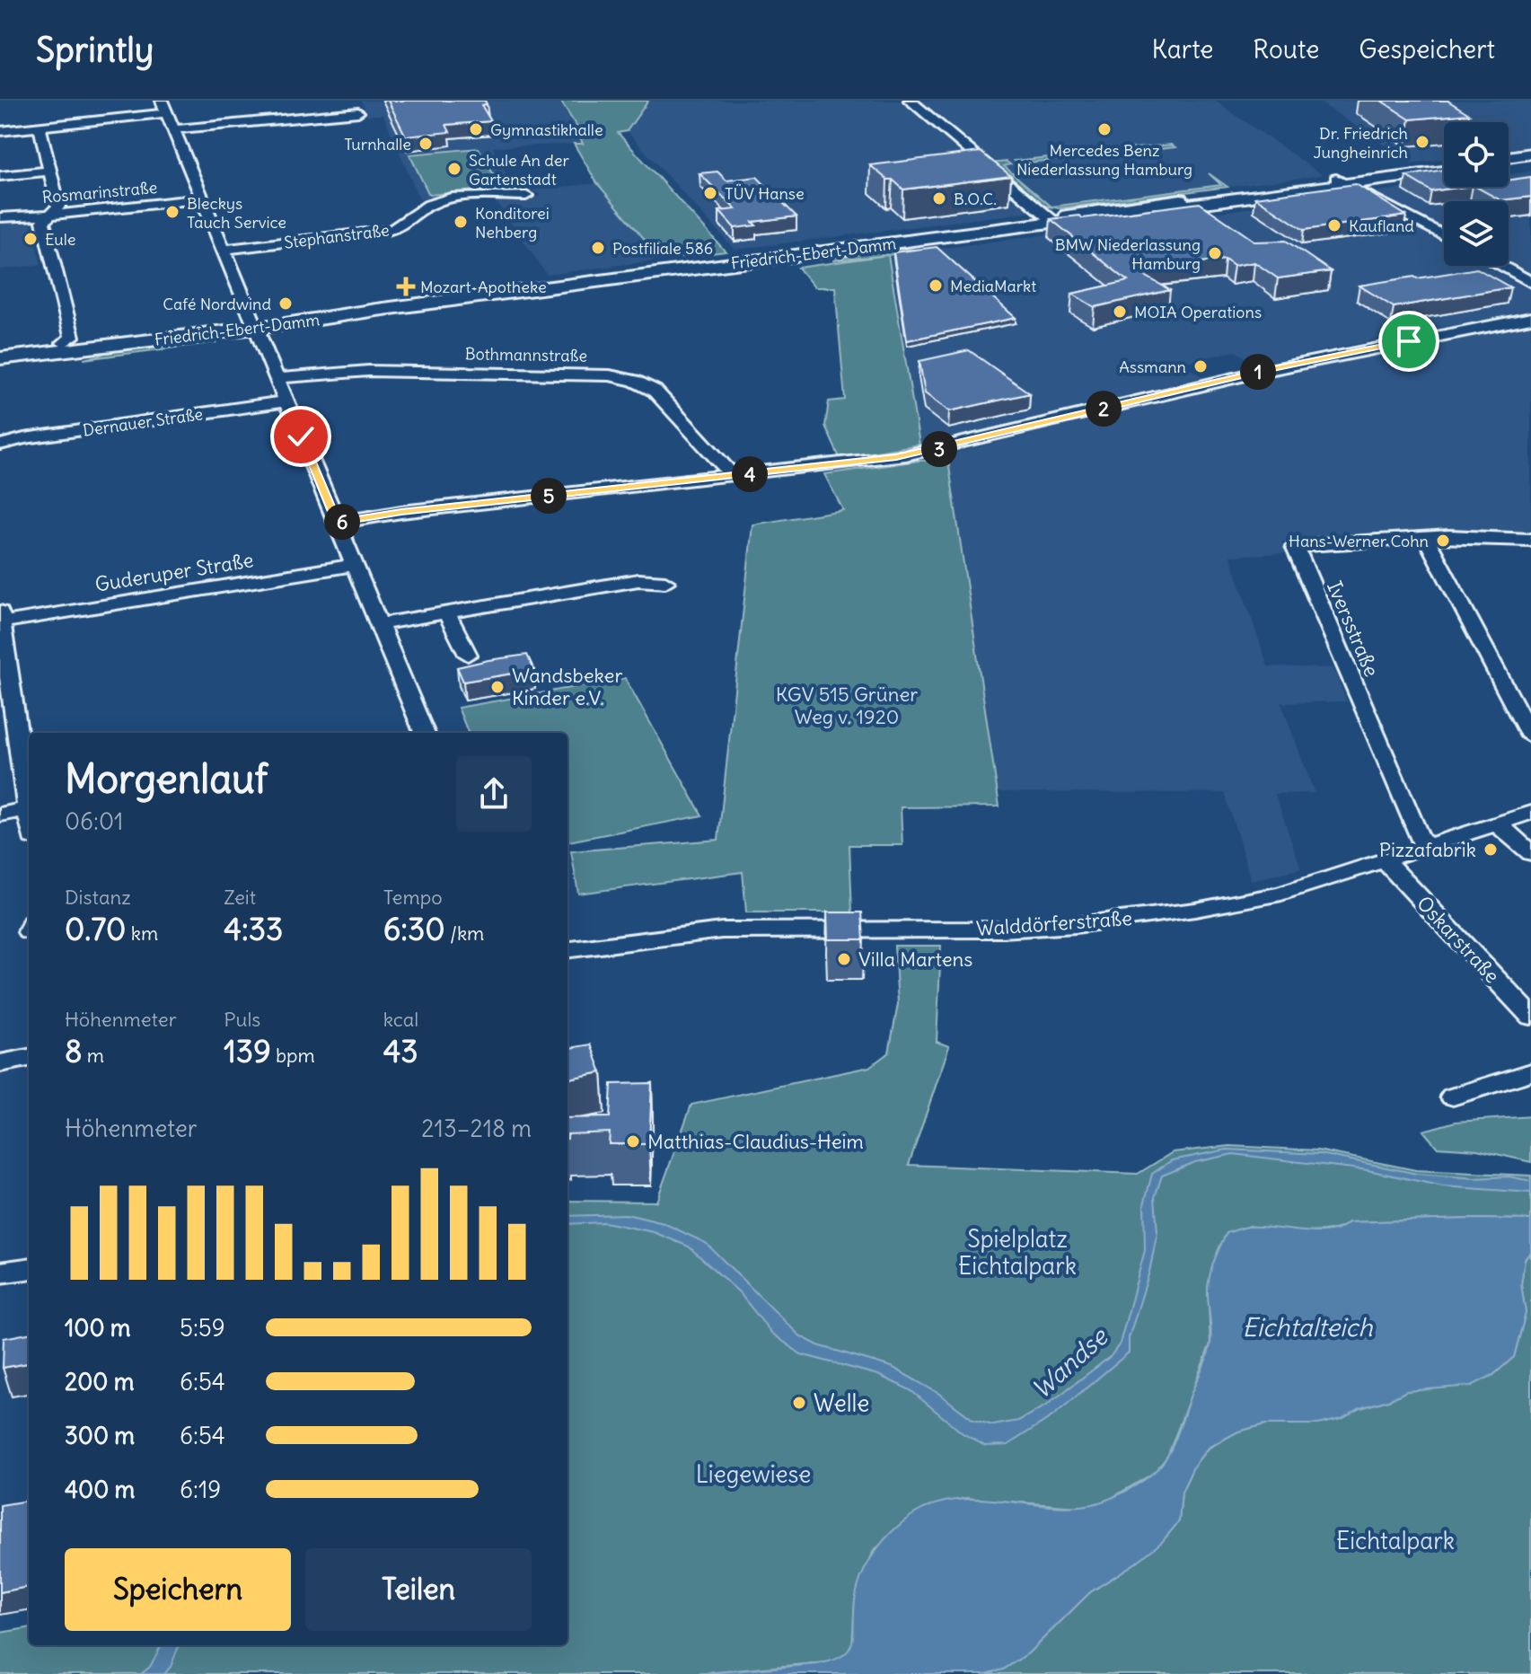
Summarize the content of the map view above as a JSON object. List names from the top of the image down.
{
  "streets": {
    "main road": ["Friedrich-Ebert-Damm"],
    "street": [
      "Rosmarinstraße",
      "Stephanstraße",
      "Bothmannstraße",
      "Dernauer Straße",
      "Guderuper Straße",
      "Iversstraße",
      "Walddörferstraße",
      "Oskarstraße"
    ]
  },
  "crossings": [
    ["Iversstraße", "Walddörferstraße"],
    ["Walddörferstraße", "Oskarstraße"]
  ],
  "water": ["Eichtalteich", "Wandse"],
  "parks": [
    "KGV 515 Grüner Weg v. 1920",
    "Spielplatz Eichtalpark",
    "Liegewiese",
    "Eichtalpark"
  ],
  "places": {
    "other": [
      "Gymnastikhalle",
      "Mercedes Benz Niederlassung Hamburg",
      "Dr. Friedrich Jungheinrich",
      "Turnhalle",
      "Schule An der Gartenstadt",
      "TÜV Hanse",
      "B.O.C.",
      "Bleckys Tauch Service",
      "Konditorei Nehberg",
      "Kaufland",
      "Eule",
      "Postfiliale 586",
      "BMW Niederlassung Hamburg",
      "MediaMarkt",
      "Café Nordwind",
      "MOIA Operations",
      "Assmann",
      "Hans-Werner Cohn",
      "Wandsbeker Kinder e.V.",
      "Pizzafabrik",
      "Villa Martens",
      "Matthias-Claudius-Heim",
      "Welle"
    ],
    "health": ["Mozart-Apotheke"]
  },
  "page": {
    "header": "Sprintly",
    "nav": ["Karte", "Route", "Gespeichert"],
    "pins": [
      "1",
      "2",
      "3",
      "4",
      "5",
      "6"
    ],
    "heading": ["Morgenlauf", "06:01"],
    "stats": [
      ["Distanz", "0.70 km"],
      ["Zeit", "4:33"],
      ["Tempo", "6:30 /km"],
      ["Höhenmeter", "8 m"],
      ["Puls", "139 bpm"],
      ["kcal", "43"]
    ],
    "chart": ["Höhenmeter", "213–218 m"],
    "list": [
      {
        "name": "100 m",
        "note": "5:59"
      },
      {
        "name": "200 m",
        "note": "6:54"
      },
      {
        "name": "300 m",
        "note": "6:54"
      },
      {
        "name": "400 m",
        "note": "6:19"
      }
    ],
    "buttons": ["Speichern", "Teilen"]
  }
}
